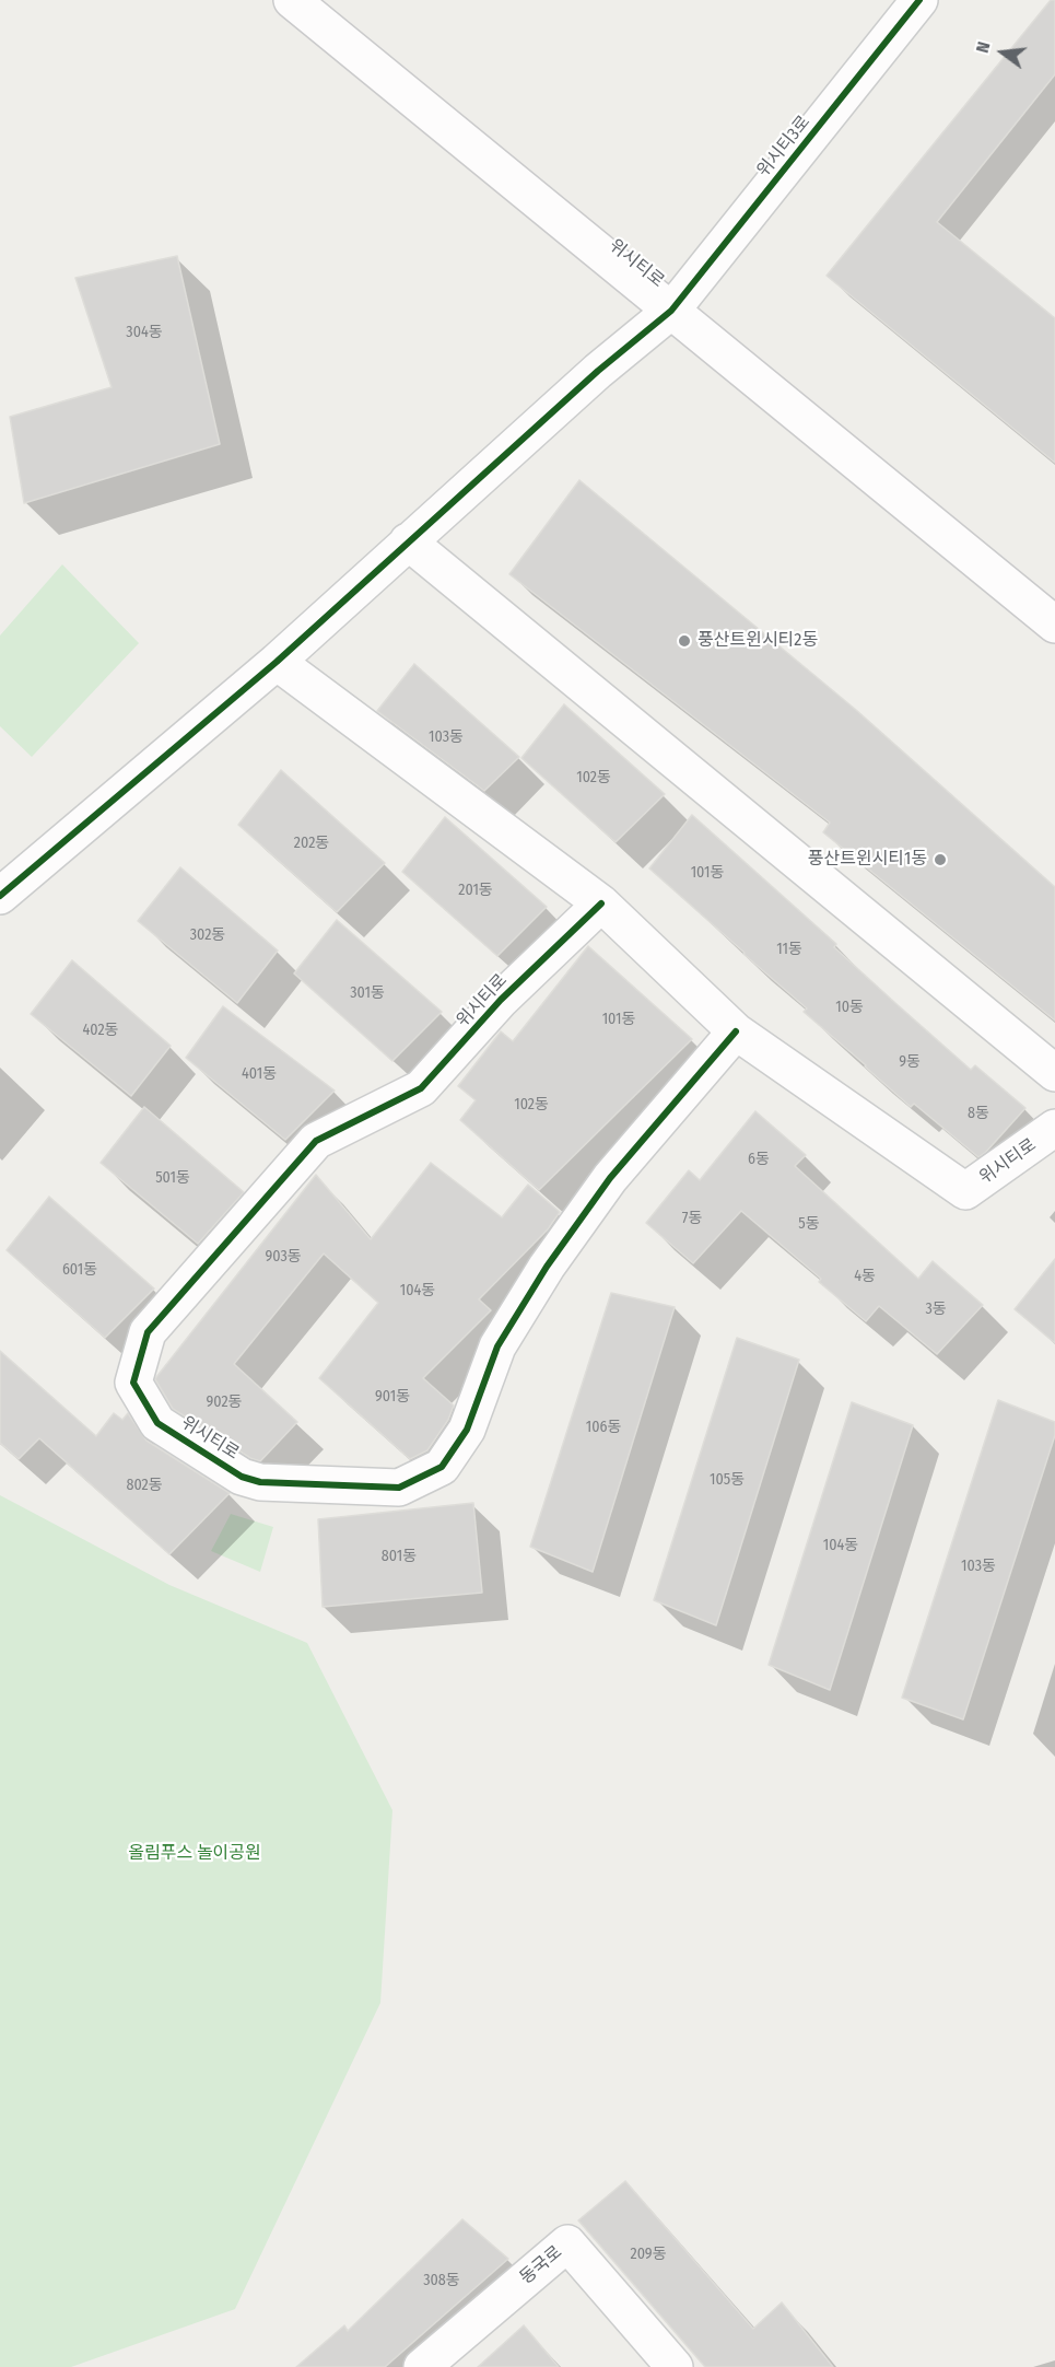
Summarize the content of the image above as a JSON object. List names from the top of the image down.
{
  "streets": {
    "street": ["위시티3로", "위시티로", "동국로"]
  },
  "crossings": [
    ["위시티3로", "위시티로"]
  ],
  "parks": ["올림푸스 놀이공원"],
  "places": ["풍산트윈시티2동", "풍산트윈시티1동"],
  "house_numbers": [
    "304동",
    "103동",
    "102동",
    "202동",
    "101동",
    "201동",
    "302동",
    "11동",
    "301동",
    "10동",
    "101동",
    "402동",
    "9동",
    "401동",
    "102동",
    "8동",
    "6동",
    "501동",
    "7동",
    "5동",
    "903동",
    "601동",
    "4동",
    "104동",
    "3동",
    "901동",
    "902동",
    "106동",
    "105동",
    "802동",
    "104동",
    "801동",
    "103동",
    "209동",
    "308동"
  ],
  "north": "left"
}
